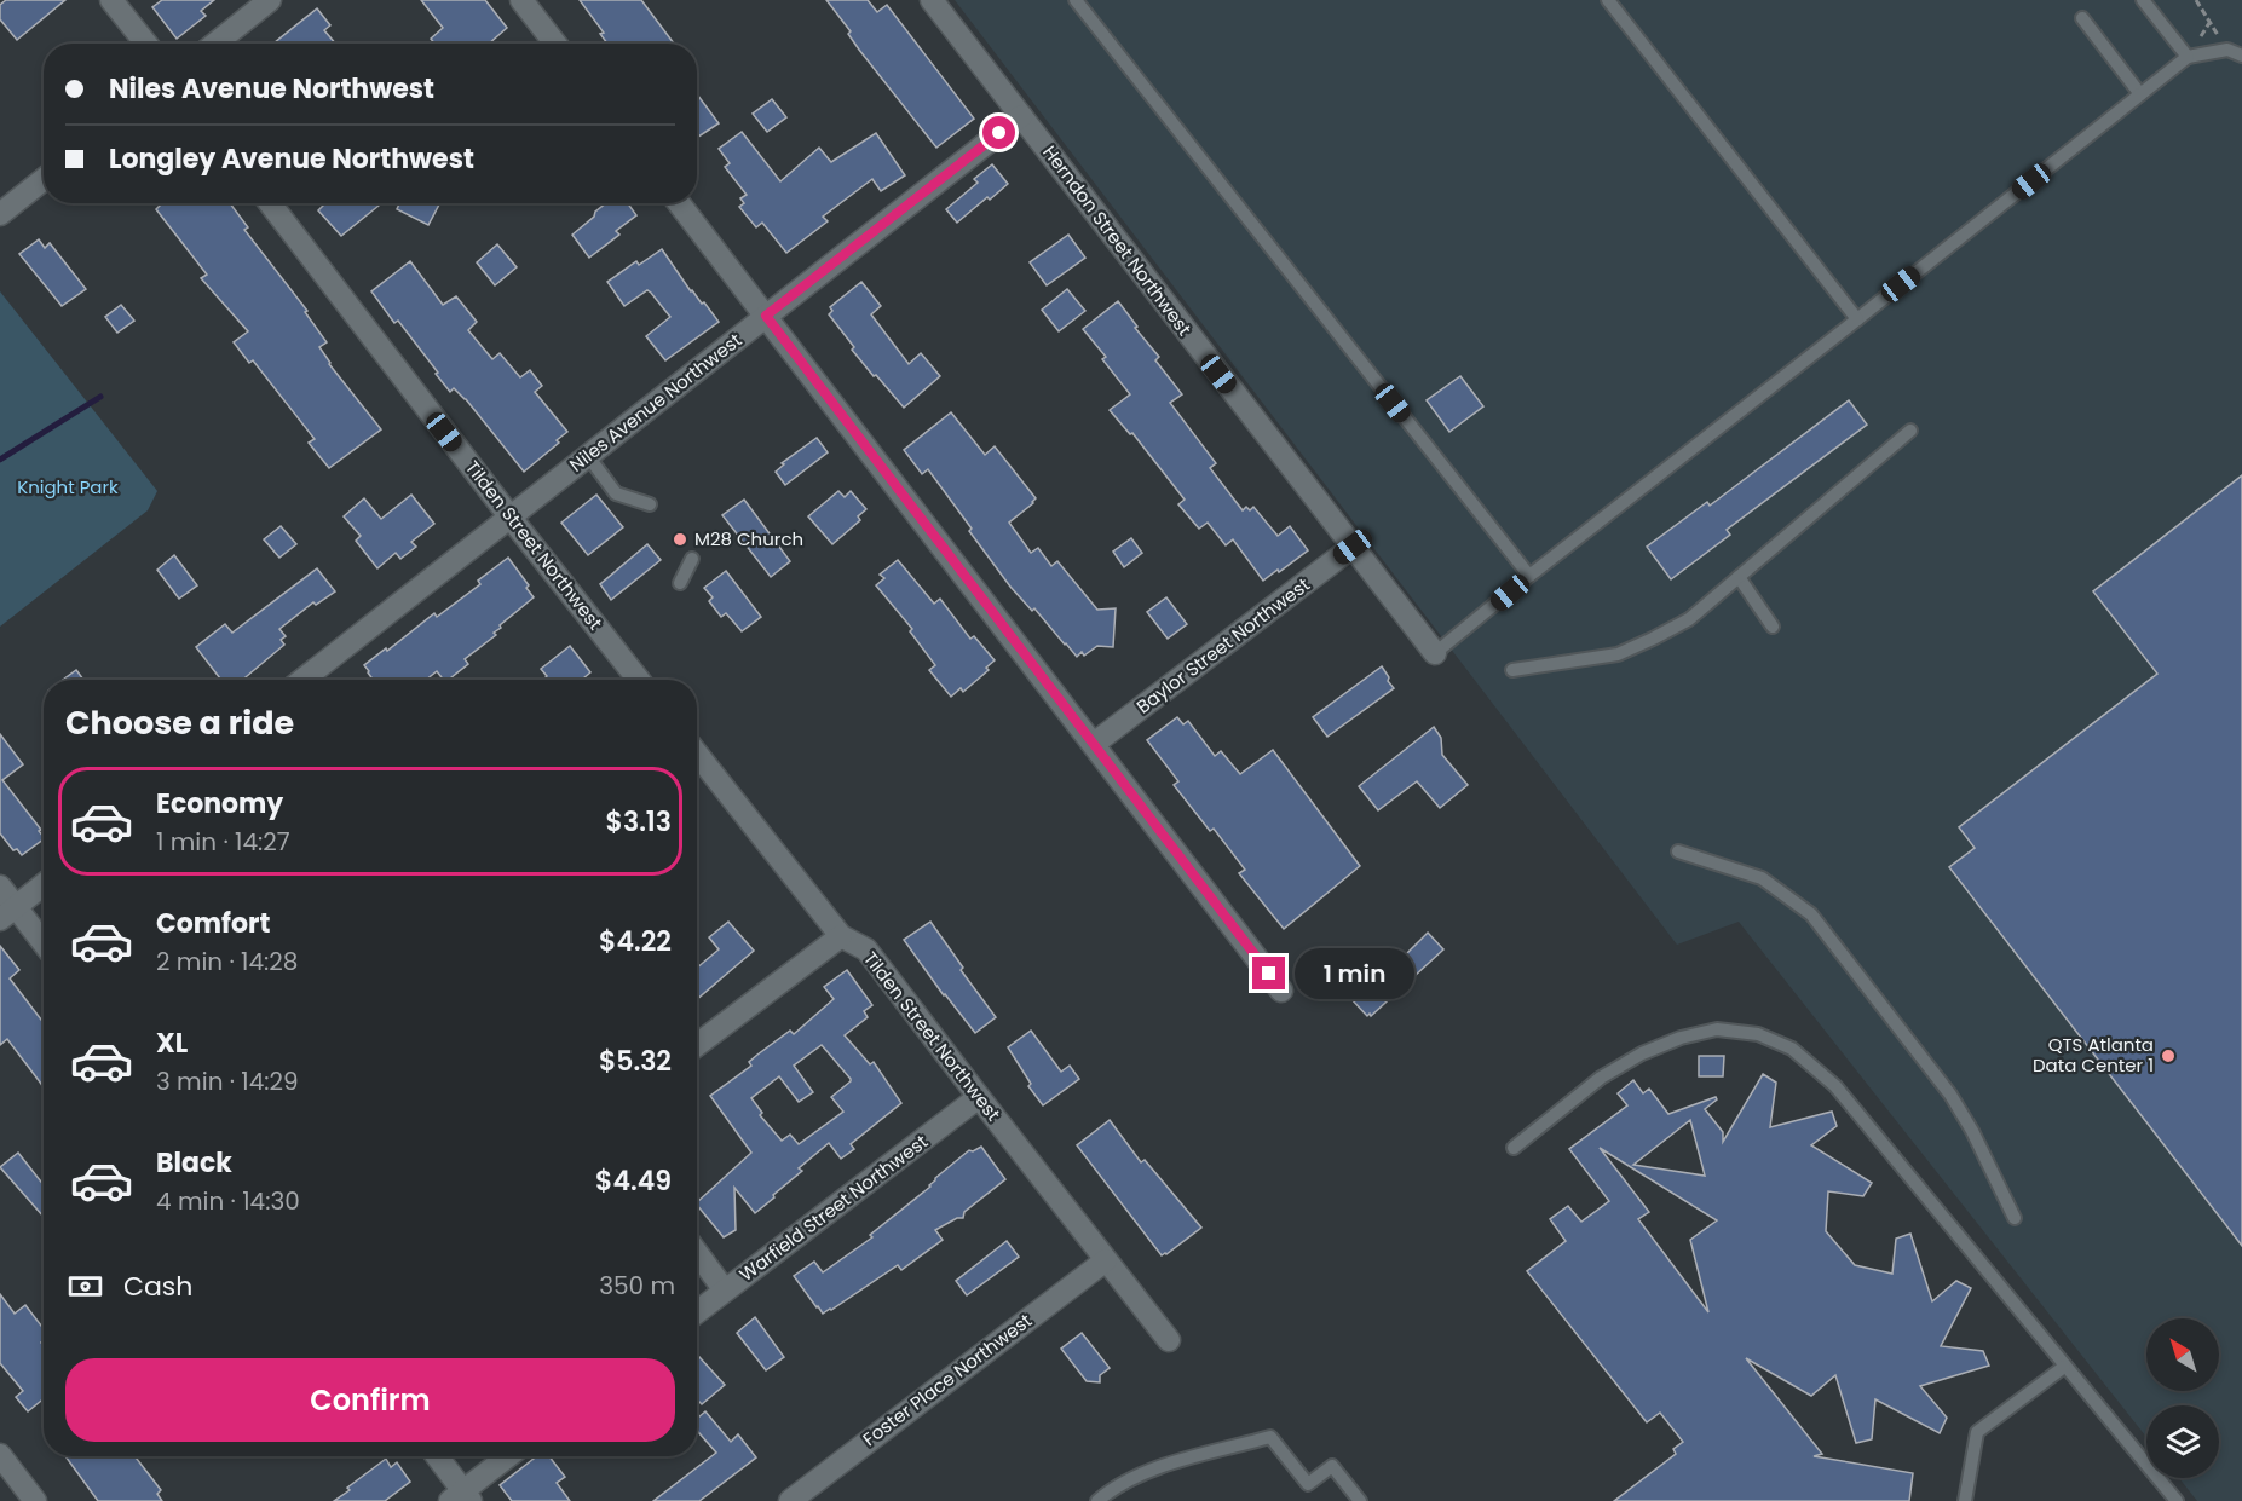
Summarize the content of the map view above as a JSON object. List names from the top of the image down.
{
  "streets": {
    "street": [
      "Herndon Street Northwest",
      "Niles Avenue Northwest",
      "Tilden Street Northwest",
      "Baylor Street Northwest",
      "Warfield Street Northwest",
      "Foster Place Northwest"
    ]
  },
  "crossings": [
    ["Herndon Street Northwest", "Niles Avenue Northwest"],
    ["Herndon Street Northwest", "Baylor Street Northwest"],
    ["Niles Avenue Northwest", "Tilden Street Northwest"],
    ["Tilden Street Northwest", "Warfield Street Northwest"],
    ["Tilden Street Northwest", "Foster Place Northwest"]
  ],
  "parks": ["Knight Park"],
  "places": ["M28 Church", "QTS Atlanta Data Center 1"],
  "north": "top left",
  "page": {
    "banner": ["Niles Avenue Northwest", "Longley Avenue Northwest"],
    "heading": "Choose a ride",
    "list": [
      {
        "name": "Economy",
        "note": "1 min · 14:27",
        "value": "$3.13"
      },
      {
        "name": "Comfort",
        "note": "2 min · 14:28",
        "value": "$4.22"
      },
      {
        "name": "XL",
        "note": "3 min · 14:29",
        "value": "$5.32"
      },
      {
        "name": "Black",
        "note": "4 min · 14:30",
        "value": "$4.49"
      }
    ],
    "bubble": "1 min",
    "pay": ["Cash", "350 m"],
    "buttons": "Confirm"
  }
}
